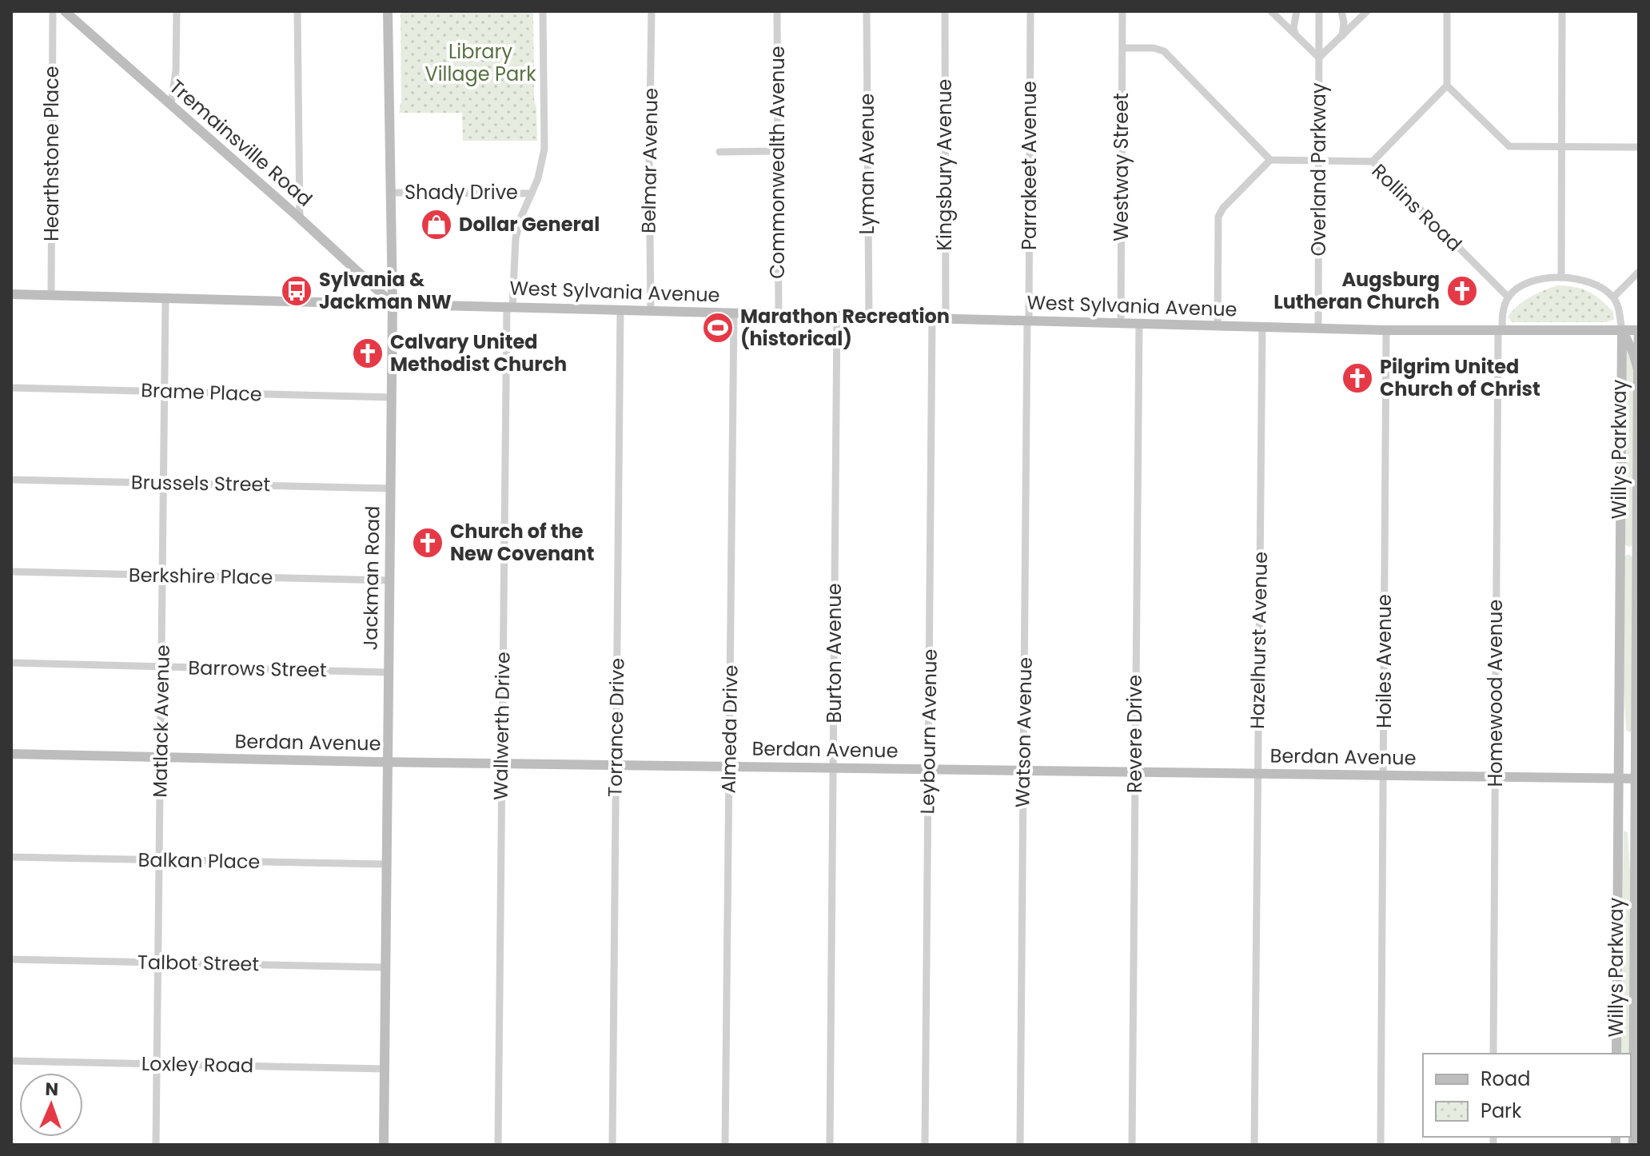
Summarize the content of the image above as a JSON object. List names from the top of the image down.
{
  "streets": {
    "main road": [
      "Tremainsville Road",
      "West Sylvania Avenue",
      "Willys Parkway",
      "Jackman Road",
      "Berdan Avenue"
    ],
    "street": [
      "Hearthstone Place",
      "Belmar Avenue",
      "Commonwealth Avenue",
      "Lyman Avenue",
      "Kingsbury Avenue",
      "Parrakeet Avenue",
      "Westway Street",
      "Overland Parkway",
      "Shady Drive",
      "Rollins Road",
      "Brame Place",
      "Brussels Street",
      "Berkshire Place",
      "Hazelhurst Avenue",
      "Burton Avenue",
      "Hoiles Avenue",
      "Barrows Street",
      "Homewood Avenue",
      "Matlack Avenue",
      "Wallwerth Drive",
      "Torrance Drive",
      "Almeda Drive",
      "Leybourn Avenue",
      "Watson Avenue",
      "Revere Drive",
      "Balkan Place",
      "Talbot Street",
      "Loxley Road"
    ]
  },
  "crossings": [
    ["Tremainsville Road", "West Sylvania Avenue"],
    ["Tremainsville Road", "Jackman Road"],
    ["Hearthstone Place", "West Sylvania Avenue"],
    ["Belmar Avenue", "West Sylvania Avenue"],
    ["Commonwealth Avenue", "West Sylvania Avenue"],
    ["Lyman Avenue", "West Sylvania Avenue"],
    ["Kingsbury Avenue", "West Sylvania Avenue"],
    ["Parrakeet Avenue", "West Sylvania Avenue"],
    ["Parrakeet Avenue", "Watson Avenue"],
    ["Westway Street", "West Sylvania Avenue"],
    ["Overland Parkway", "Rollins Road"],
    ["Overland Parkway", "West Sylvania Avenue"],
    ["Shady Drive", "Jackman Road"],
    ["Shady Drive", "Wallwerth Drive"],
    ["Rollins Road", "Homewood Avenue"],
    ["West Sylvania Avenue", "Willys Parkway"],
    ["West Sylvania Avenue", "Jackman Road"],
    ["West Sylvania Avenue", "Hazelhurst Avenue"],
    ["West Sylvania Avenue", "Burton Avenue"],
    ["West Sylvania Avenue", "Hoiles Avenue"],
    ["West Sylvania Avenue", "Homewood Avenue"],
    ["West Sylvania Avenue", "Matlack Avenue"],
    ["West Sylvania Avenue", "Wallwerth Drive"],
    ["West Sylvania Avenue", "Torrance Drive"],
    ["West Sylvania Avenue", "Almeda Drive"],
    ["West Sylvania Avenue", "Leybourn Avenue"],
    ["West Sylvania Avenue", "Watson Avenue"],
    ["West Sylvania Avenue", "Revere Drive"],
    ["Brame Place", "Jackman Road"],
    ["Brame Place", "Matlack Avenue"],
    ["Willys Parkway", "Berdan Avenue"],
    ["Brussels Street", "Jackman Road"],
    ["Brussels Street", "Matlack Avenue"],
    ["Berkshire Place", "Jackman Road"],
    ["Berkshire Place", "Matlack Avenue"],
    ["Jackman Road", "Barrows Street"],
    ["Jackman Road", "Berdan Avenue"],
    ["Jackman Road", "Balkan Place"],
    ["Jackman Road", "Talbot Street"],
    ["Jackman Road", "Loxley Road"],
    ["Hazelhurst Avenue", "Berdan Avenue"],
    ["Burton Avenue", "Berdan Avenue"],
    ["Hoiles Avenue", "Berdan Avenue"],
    ["Barrows Street", "Matlack Avenue"],
    ["Homewood Avenue", "Berdan Avenue"],
    ["Matlack Avenue", "Berdan Avenue"],
    ["Matlack Avenue", "Balkan Place"],
    ["Matlack Avenue", "Talbot Street"],
    ["Matlack Avenue", "Loxley Road"],
    ["Wallwerth Drive", "Berdan Avenue"],
    ["Torrance Drive", "Berdan Avenue"],
    ["Almeda Drive", "Berdan Avenue"],
    ["Leybourn Avenue", "Berdan Avenue"],
    ["Watson Avenue", "Berdan Avenue"],
    ["Revere Drive", "Berdan Avenue"]
  ],
  "parks": ["Library Village Park"],
  "places": {
    "shop": ["Dollar General"],
    "bus stop": ["Sylvania & Jackman NW"],
    "church": [
      "Augsburg Lutheran Church",
      "Calvary United Methodist Church",
      "Pilgrim United Church of Christ",
      "Church of the New Covenant"
    ],
    "sports": ["Marathon Recreation (historical)"]
  },
  "legend": ["Road", "Park"],
  "north": "top"
}
